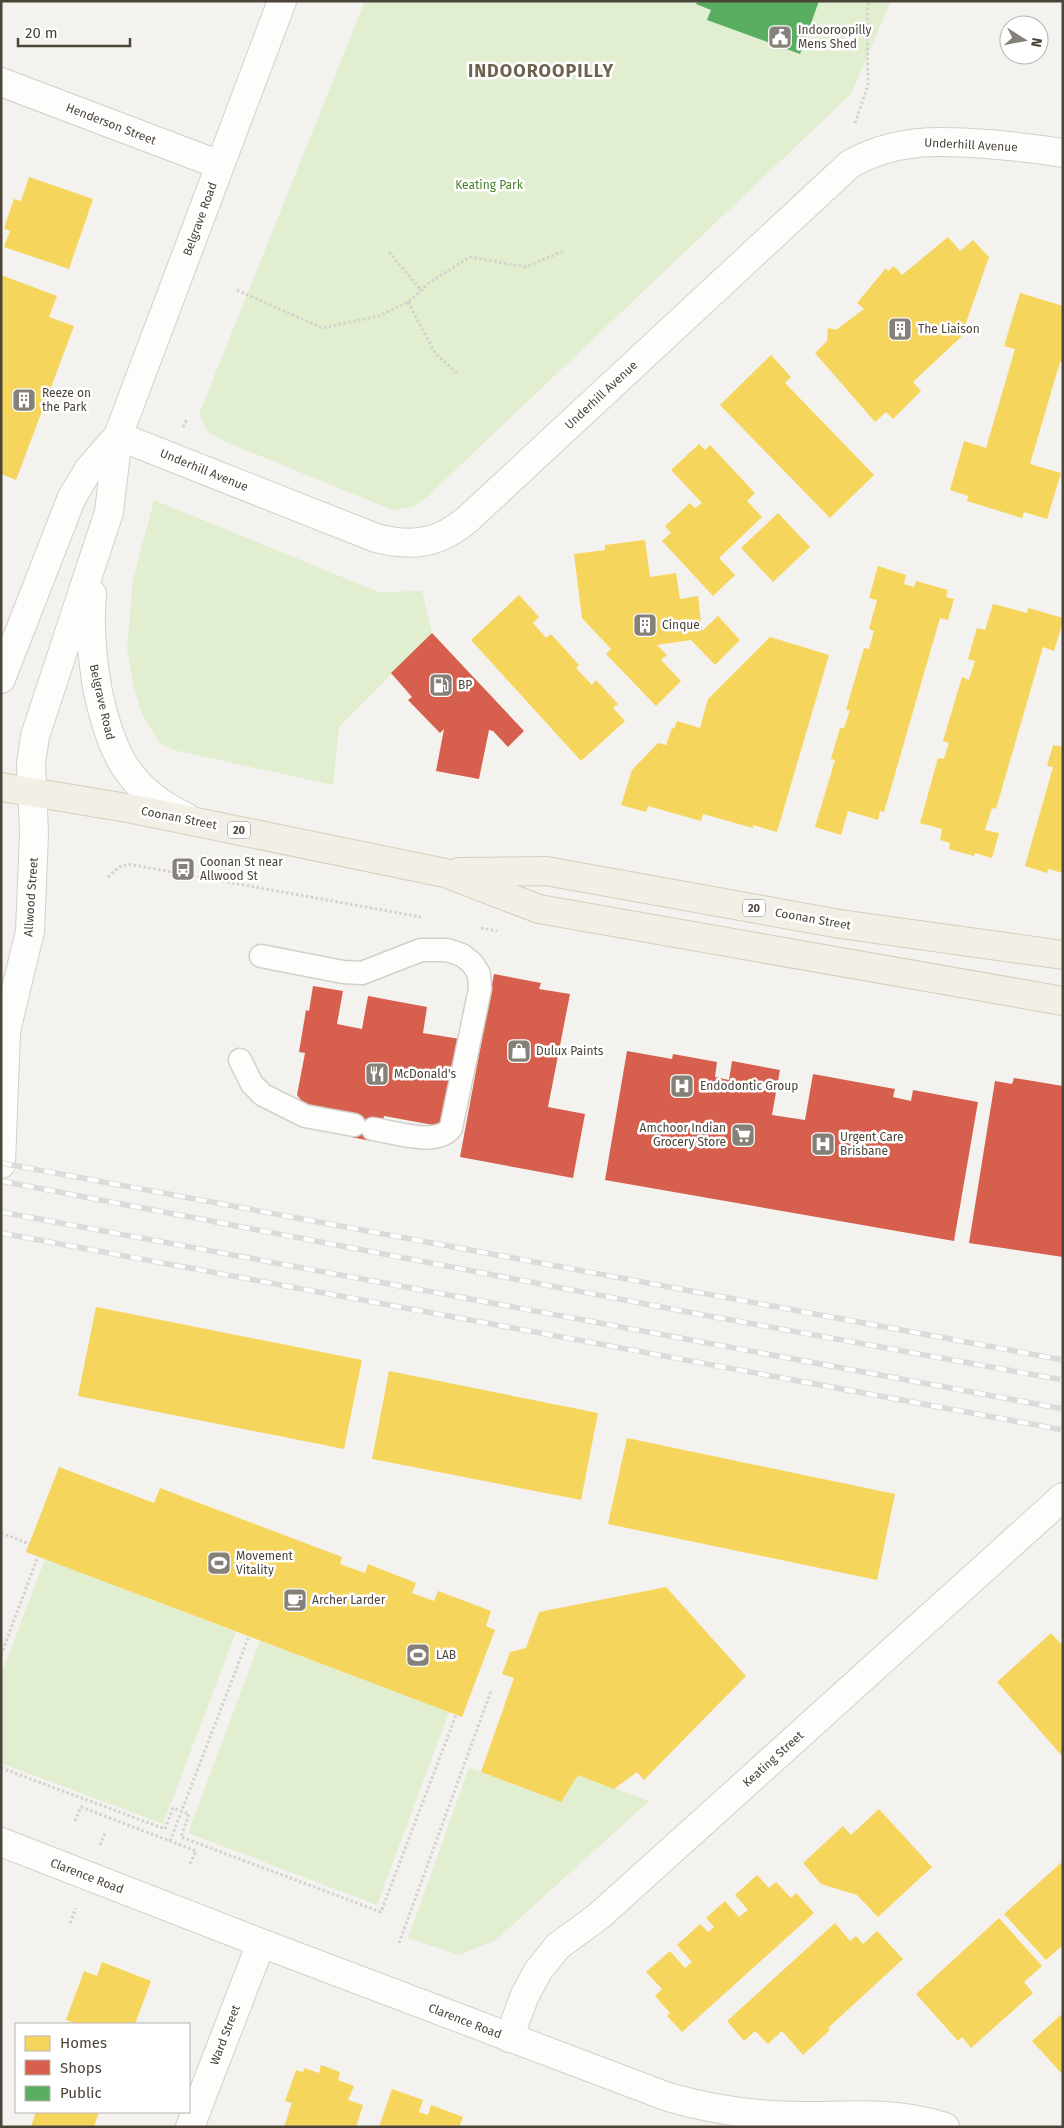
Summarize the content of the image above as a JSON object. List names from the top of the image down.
{
  "streets": {
    "main road": ["Coonan Street", "20"],
    "street": [
      "Henderson Street",
      "Underhill Avenue",
      "Belgrave Road",
      "Allwood Street",
      "Keating Street",
      "Clarence Road",
      "Ward Street"
    ]
  },
  "crossings": [
    ["Henderson Street", "Belgrave Road"],
    ["Underhill Avenue", "Belgrave Road"],
    ["Belgrave Road", "Coonan Street"],
    ["Belgrave Road", "Allwood Street"],
    ["Coonan Street", "Allwood Street"],
    ["Keating Street", "Clarence Road"],
    ["Clarence Road", "Ward Street"]
  ],
  "districts": ["INDOOROOPILLY"],
  "parks": ["Keating Park"],
  "places": {
    "public building": ["Indooroopilly Mens Shed"],
    "building": ["The Liaison", "Reeze on the Park", "Cinque"],
    "fuel station": ["BP"],
    "bus stop": ["Coonan St near Allwood St"],
    "shop": ["Dulux Paints"],
    "restaurant": ["McDonald's"],
    "hospital": ["Endodontic Group", "Urgent Care Brisbane"],
    "supermarket": ["Amchoor Indian Grocery Store"],
    "sports": ["Movement Vitality", "LAB"],
    "cafe": ["Archer Larder"]
  },
  "legend": ["Homes", "Shops", "Public"],
  "scale_bar": "20 m",
  "north": "right"
}
